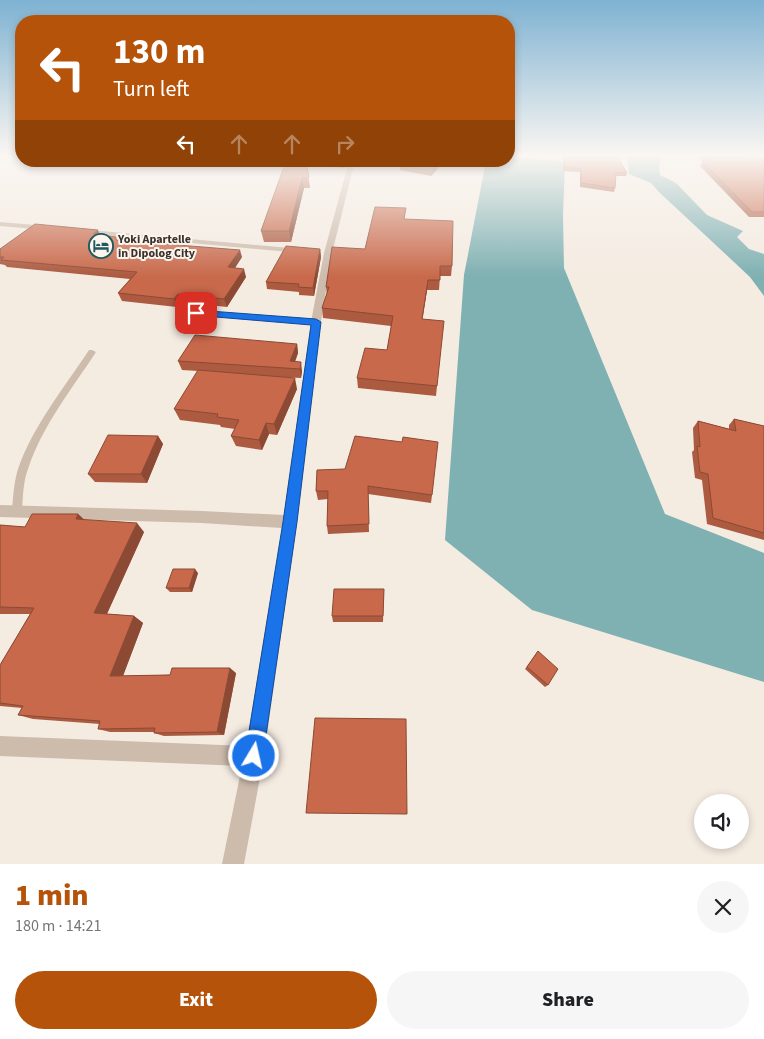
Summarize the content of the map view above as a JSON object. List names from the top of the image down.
{
  "places": {
    "hotel": ["Yoki Apartelle in Dipolog City"]
  },
  "page": {
    "turn": ["130 m", "Turn left"],
    "heading": ["1 min", "180 m · 14:21"],
    "buttons": ["Exit", "Share"]
  }
}
